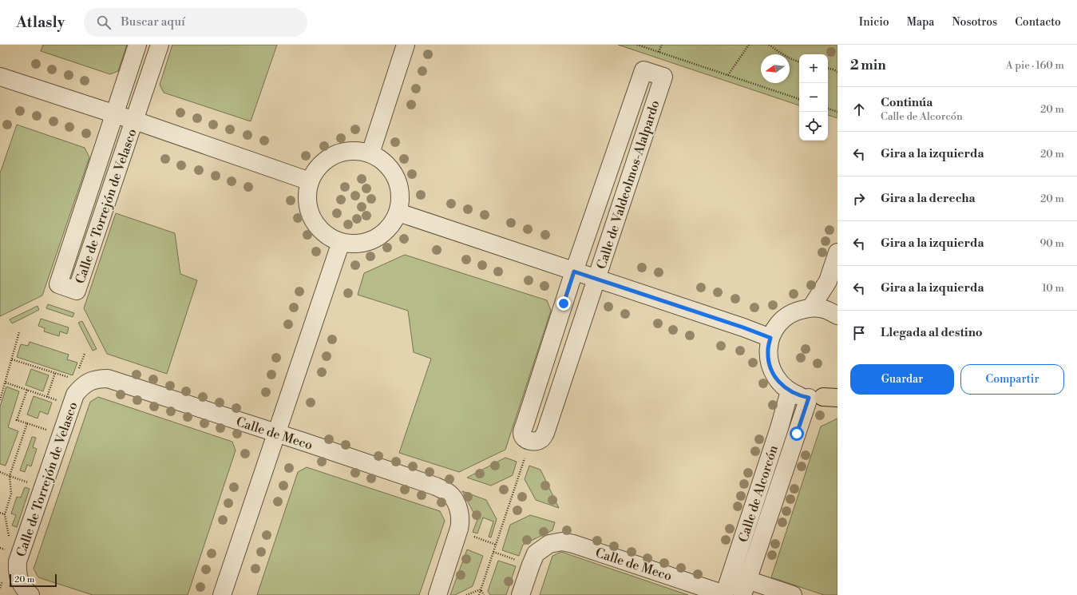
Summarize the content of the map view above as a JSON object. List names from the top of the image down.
{
  "streets": {
    "street": [
      "Calle de Valdeolmos-Alalpardo",
      "Calle de Torrejón de Velasco",
      "Calle de Meco",
      "Calle de Alcorcón"
    ]
  },
  "crossings": [
    ["Calle de Torrejón de Velasco", "Calle de Meco"],
    ["Calle de Meco", "Calle de Alcorcón"]
  ],
  "scale_bar": "20 m",
  "north": "left",
  "page": {
    "header": "Atlasly",
    "search": "Buscar aquí",
    "nav": [
      "Inicio",
      "Mapa",
      "Nosotros",
      "Contacto"
    ],
    "heading": ["2 min", "A pie · 160 m"],
    "map_buttons": ["+", "−"],
    "list": [
      ["Continúa", "Calle de Alcorcón", "20 m"],
      ["Gira a la izquierda", "20 m"],
      ["Gira a la derecha", "20 m"],
      ["Gira a la izquierda", "90 m"],
      ["Gira a la izquierda", "10 m"],
      "Llegada al destino"
    ],
    "buttons": ["Guardar", "Compartir"],
    "scale": "20 m"
  }
}
